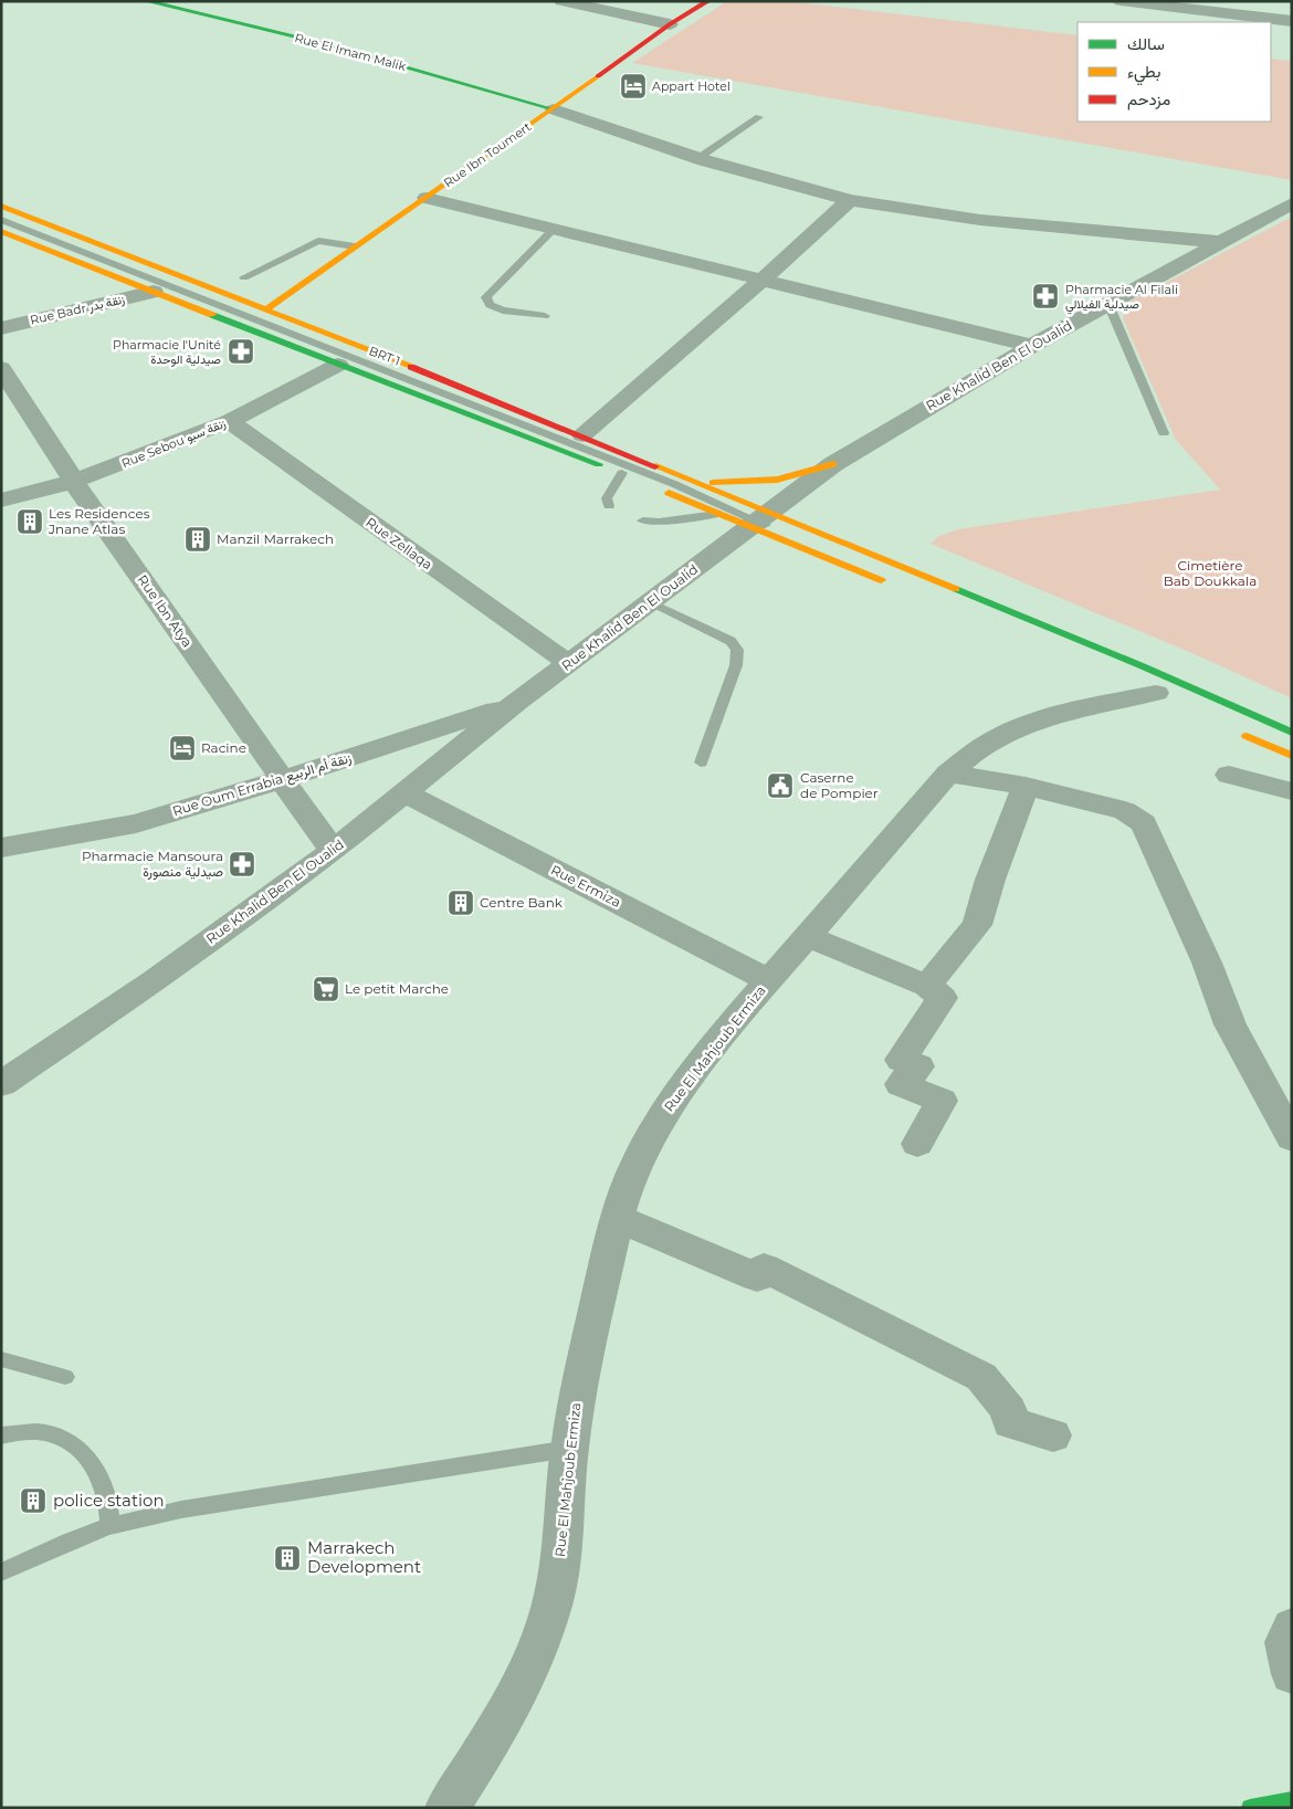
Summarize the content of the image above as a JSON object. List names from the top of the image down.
{
  "streets": {
    "main road": ["Rue El Imam Malik", "Rue Ibn Toumert"],
    "street": [
      "Rue Badr زنقة بدر",
      "Rue Khalid Ben El Oualid",
      "Rue Sebou زنقة سبو",
      "Rue Zellaqa",
      "Rue Ibn Atya",
      "Rue Oum Errabia زنقة أم الربيع",
      "Rue Ermiza",
      "Rue El Mahjoub Ermiza"
    ],
    "lane": ["BRT 1"]
  },
  "crossings": [
    ["Rue El Imam Malik", "Rue Ibn Toumert"],
    ["BRT 1", "Rue Khalid Ben El Oualid"],
    ["Rue Khalid Ben El Oualid", "Rue Zellaqa"],
    ["Rue Khalid Ben El Oualid", "Rue Ibn Atya"],
    ["Rue Khalid Ben El Oualid", "Rue Oum Errabia زنقة أم الربيع"],
    ["Rue Khalid Ben El Oualid", "Rue Ermiza"],
    ["Rue Sebou زنقة سبو", "Rue Zellaqa"],
    ["Rue Sebou زنقة سبو", "Rue Ibn Atya"],
    ["Rue Ibn Atya", "Rue Oum Errabia زنقة أم الربيع"],
    ["Rue Ermiza", "Rue El Mahjoub Ermiza"]
  ],
  "parks": ["Cimetière Bab Doukkala"],
  "places": {
    "hotel": ["Appart Hotel", "Racine"],
    "pharmacy": ["Pharmacie Al Filali صيدلية الفيلالي", "Pharmacie l'Unité صيدلية الوحدة", "Pharmacie Mansoura صيدلية منصورة"],
    "building": [
      "Les Residences Jnane Atlas",
      "Manzil Marrakech",
      "Centre Bank",
      "police station",
      "Marrakech Development"
    ],
    "public building": ["Caserne de Pompier"],
    "supermarket": ["Le petit Marche"]
  },
  "legend": ["سالك", "بطيء", "مزدحم"]
}
